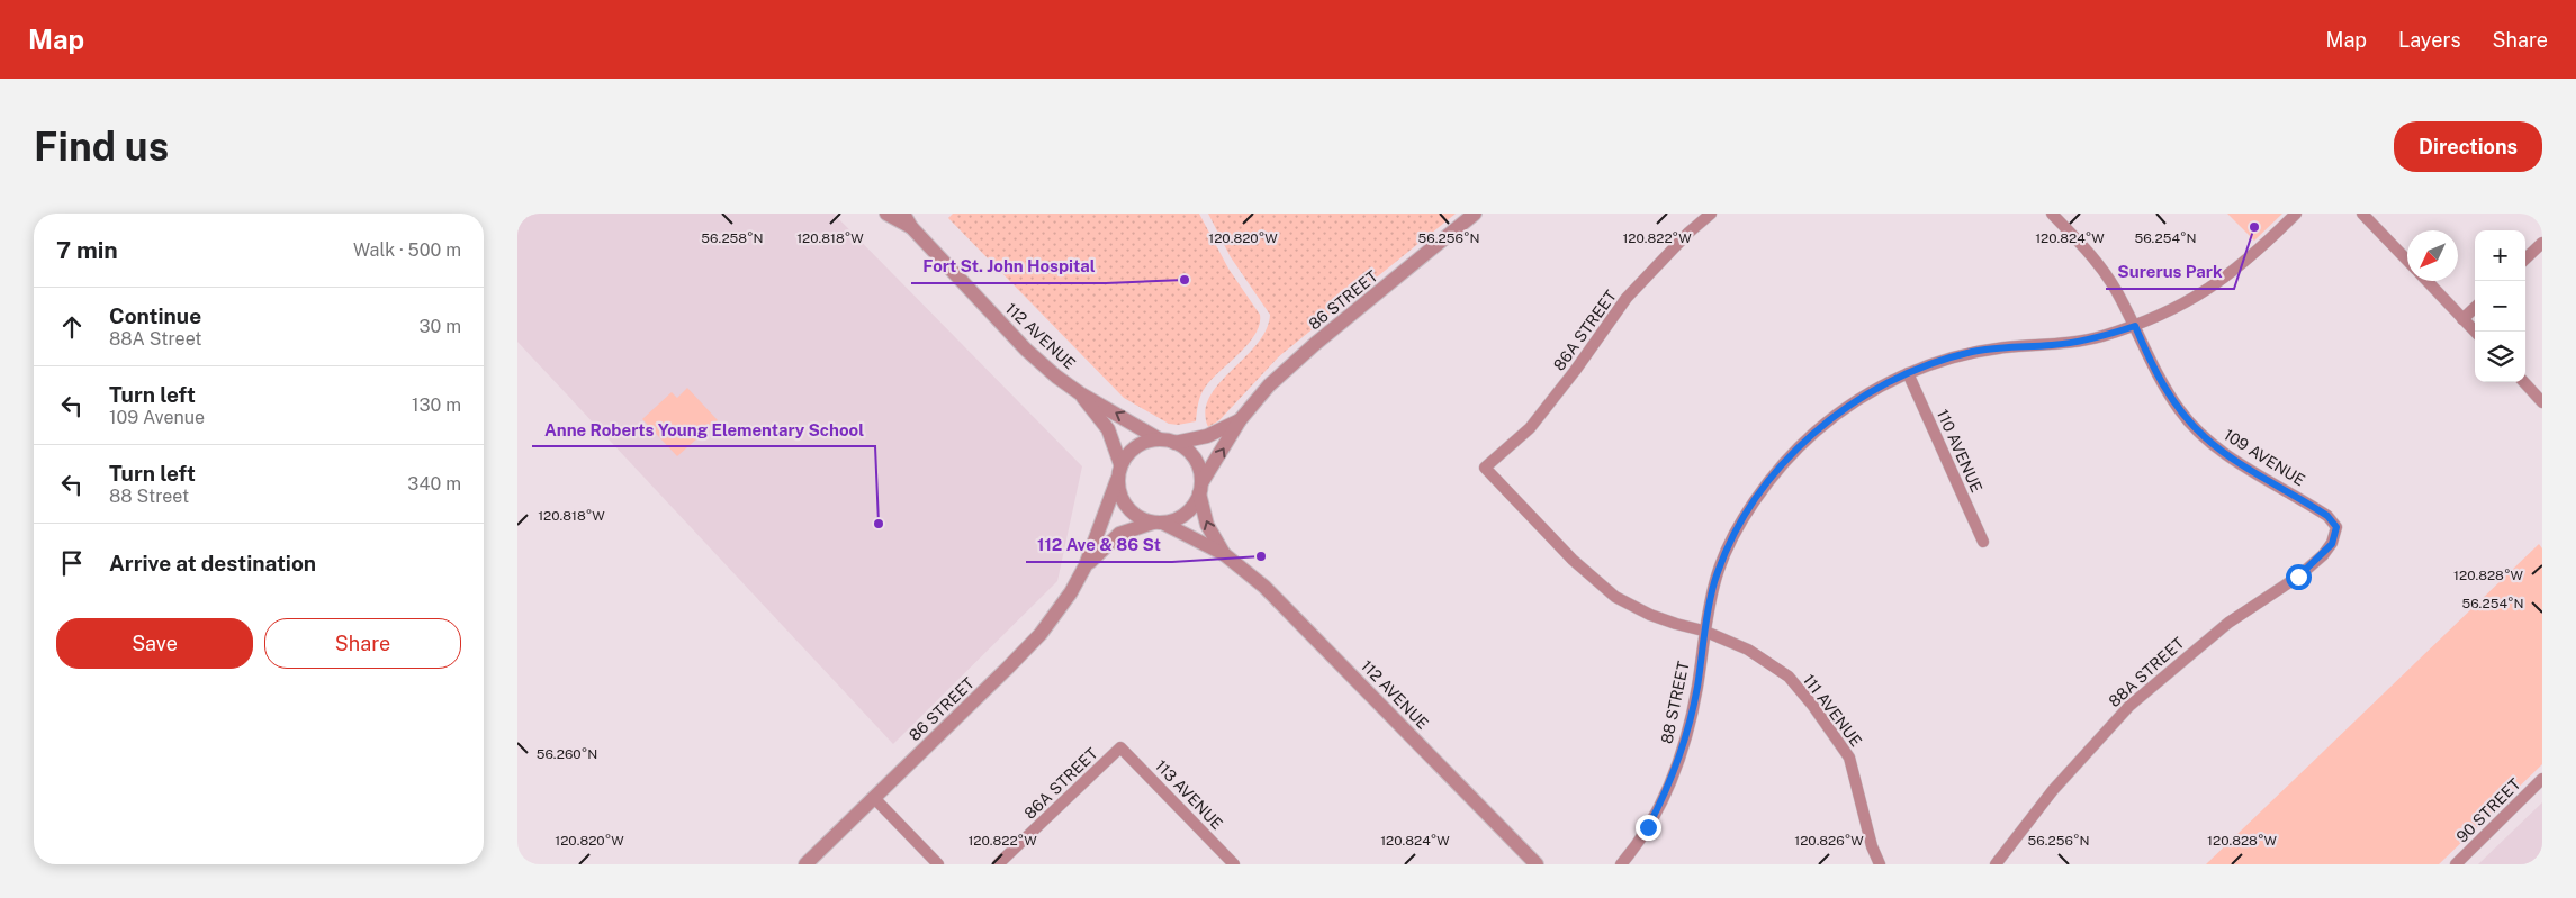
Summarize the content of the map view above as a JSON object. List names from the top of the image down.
{
  "streets": {
    "street": [
      "86 STREET",
      "86A STREET",
      "112 AVENUE",
      "110 AVENUE",
      "109 AVENUE",
      "88A STREET",
      "88 STREET",
      "111 AVENUE",
      "113 AVENUE",
      "90 STREET"
    ]
  },
  "crossings": [
    ["86 STREET", "112 AVENUE"],
    ["86A STREET", "111 AVENUE"],
    ["86A STREET", "113 AVENUE"],
    ["110 AVENUE", "88 STREET"],
    ["109 AVENUE", "88A STREET"],
    ["109 AVENUE", "88 STREET"],
    ["88 STREET", "111 AVENUE"]
  ],
  "places": [
    "Surerus Park",
    "Fort St. John Hospital",
    "Anne Roberts Young Elementary School",
    "112 Ave & 86 St"
  ],
  "north": "bottom left",
  "page": {
    "header": "Map",
    "nav": ["Map", "Layers", "Share"],
    "buttons": [
      "Directions",
      ["Save", "Share"]
    ],
    "title": "Find us",
    "heading": ["7 min", "Walk · 500 m"],
    "map_buttons": ["+", "−"],
    "list": [
      ["Continue", "88A Street", "30 m"],
      ["Turn left", "109 Avenue", "130 m"],
      ["Turn left", "88 Street", "340 m"],
      "Arrive at destination"
    ]
  },
  "coordinates": [
    "120.818°W",
    "120.820°W",
    "120.822°W",
    "120.824°W",
    "56.254°N",
    "56.258°N",
    "56.256°N",
    "120.828°W",
    "56.260°N",
    "120.826°W"
  ]
}
